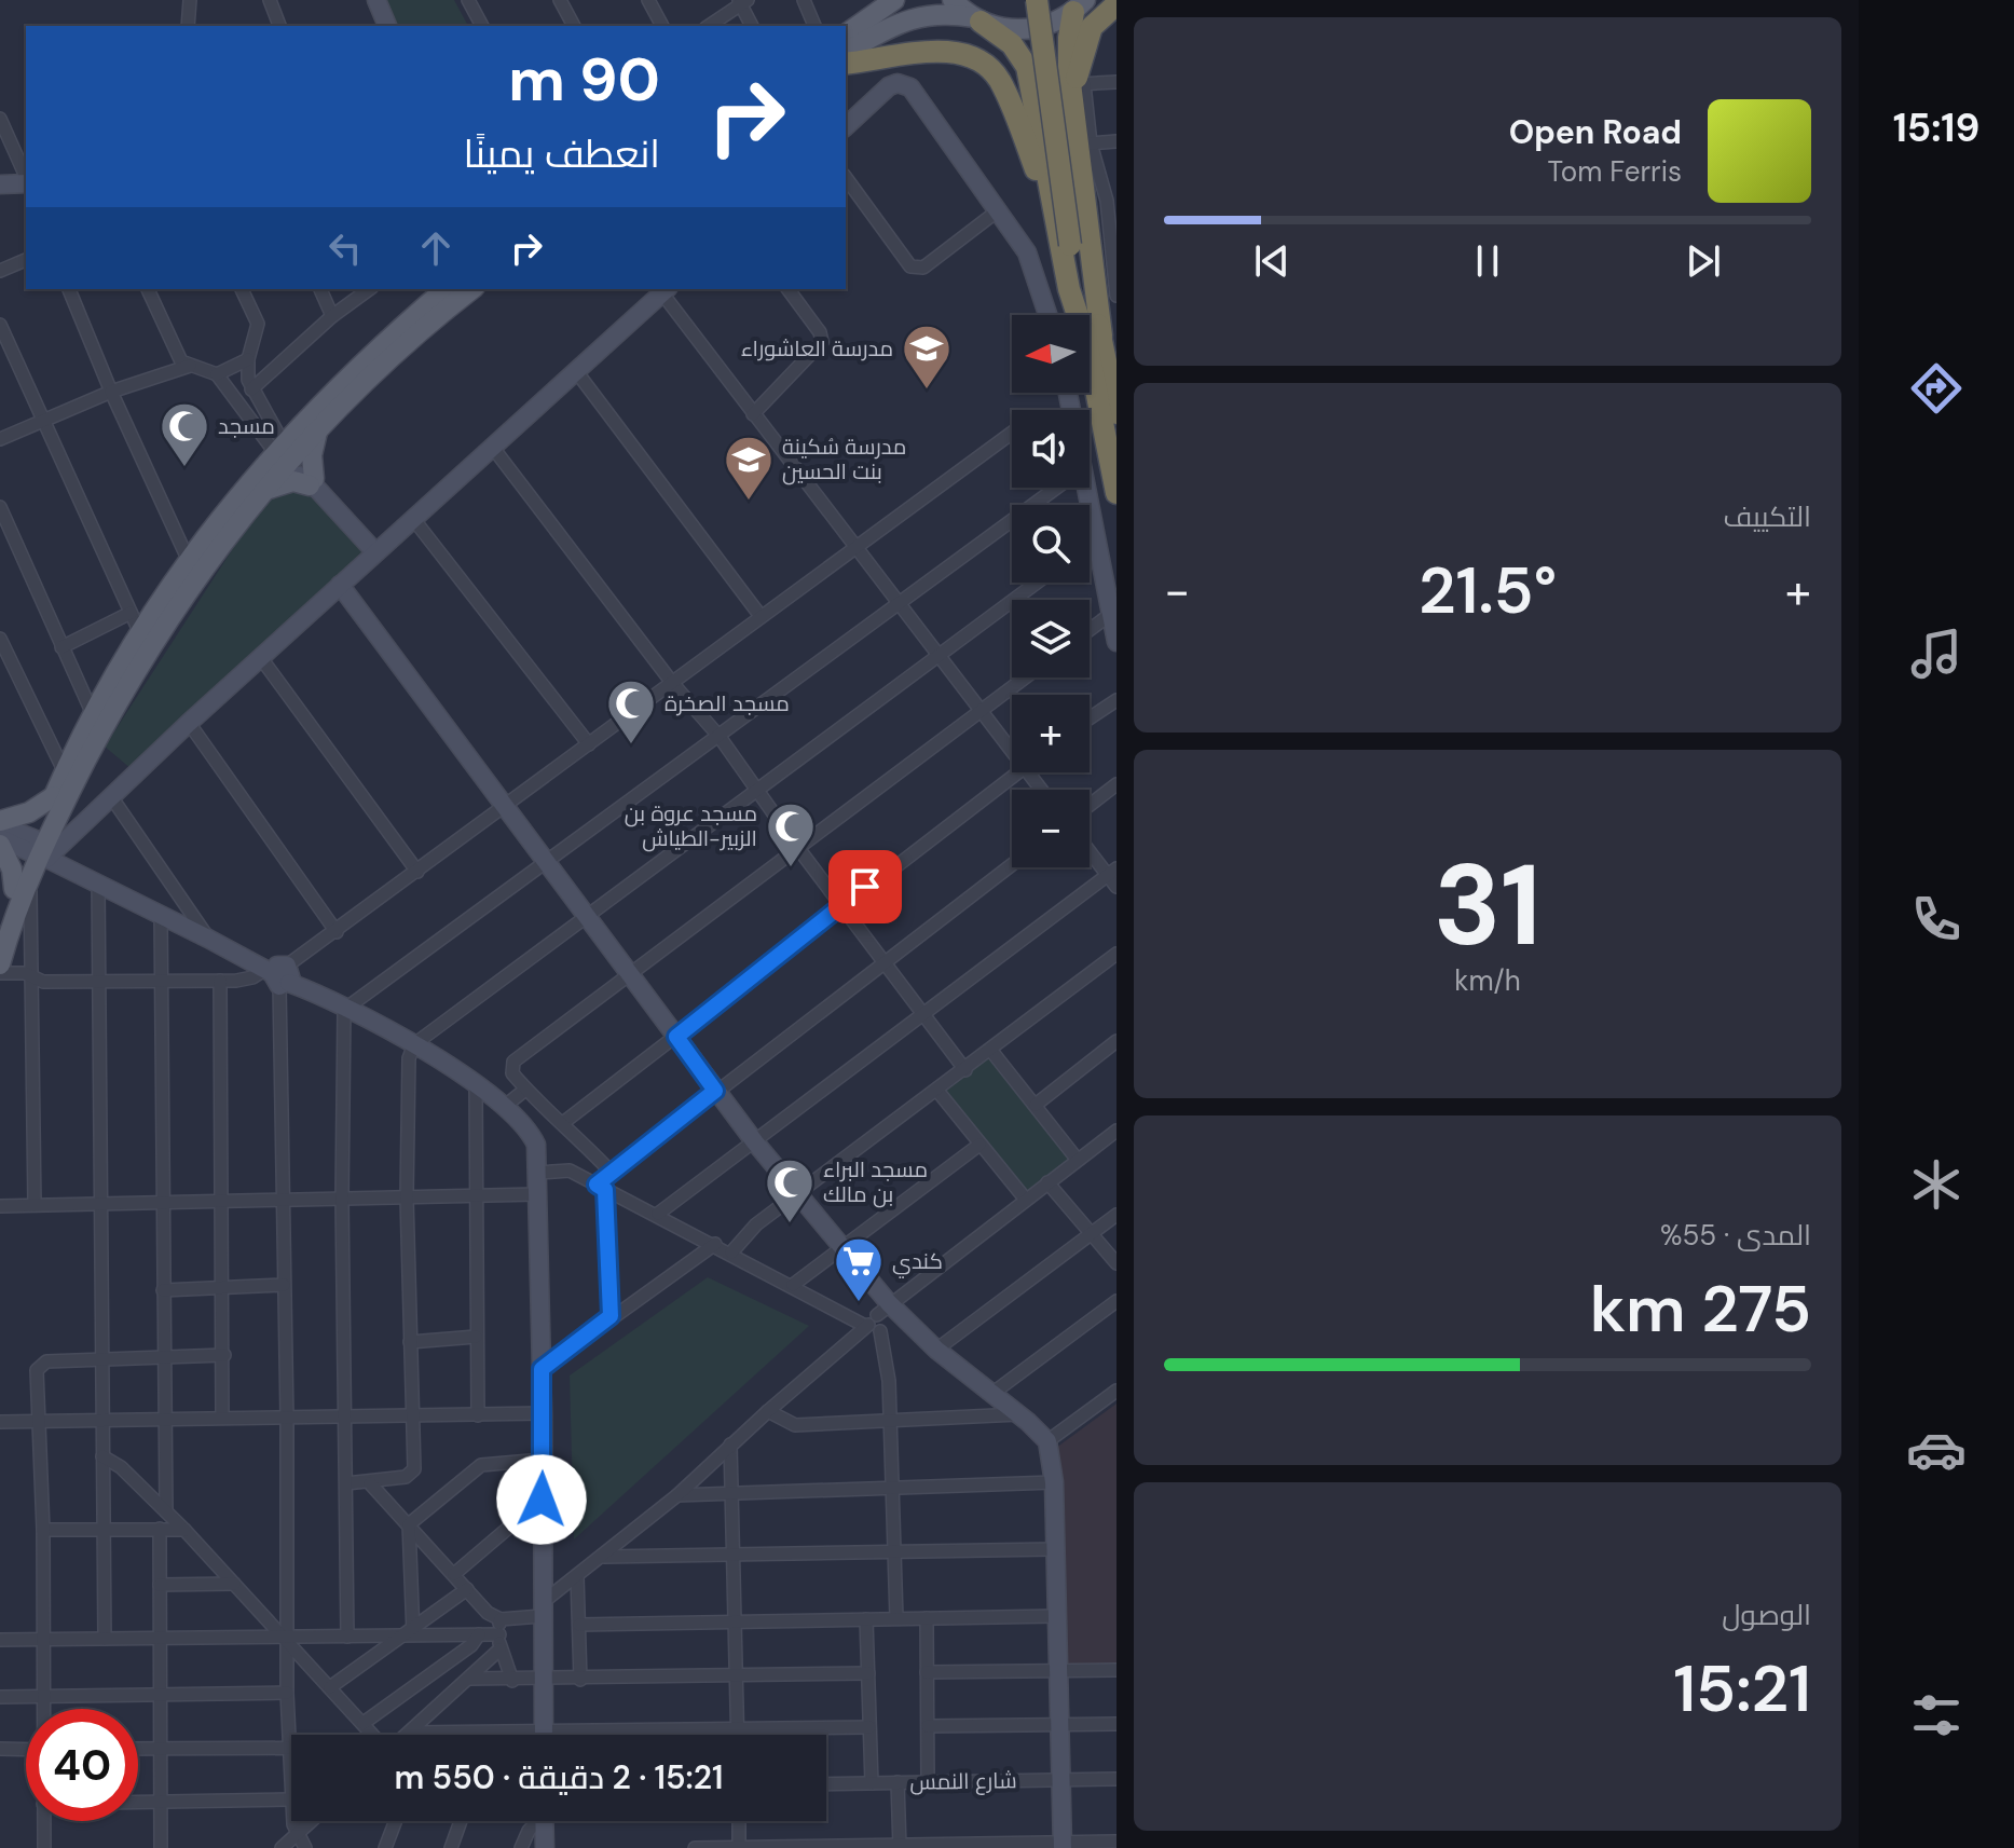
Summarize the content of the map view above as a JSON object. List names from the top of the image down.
{
  "streets": {
    "street": ["شارع النمس"]
  },
  "places": {
    "school or university": ["مدرسة العاشوراء", "مدرسة سُكينة بنت الحسين"],
    "mosque": [
      "مسجد",
      "مسجد الصخرة",
      "مسجد عروة بن الزبير-الطياش",
      "مسجد البراء بن مالك"
    ],
    "supermarket": ["كندي"]
  },
  "north": "left",
  "page": {
    "tabs": "15:19",
    "turn": ["90 m", "انعطف يمينًا"],
    "song": ["Open Road", "Tom Ferris"],
    "map_buttons": ["+", "−"],
    "tile": [
      "التكييف",
      ["31", "km/h"],
      ["المدى · 55%", "275 km"],
      ["الوصول", "15:21"]
    ],
    "heat": ["−", "21.5°", "+"],
    "limit": "40",
    "trip": "15:21 · 2 دقيقة · 550 m"
  }
}
